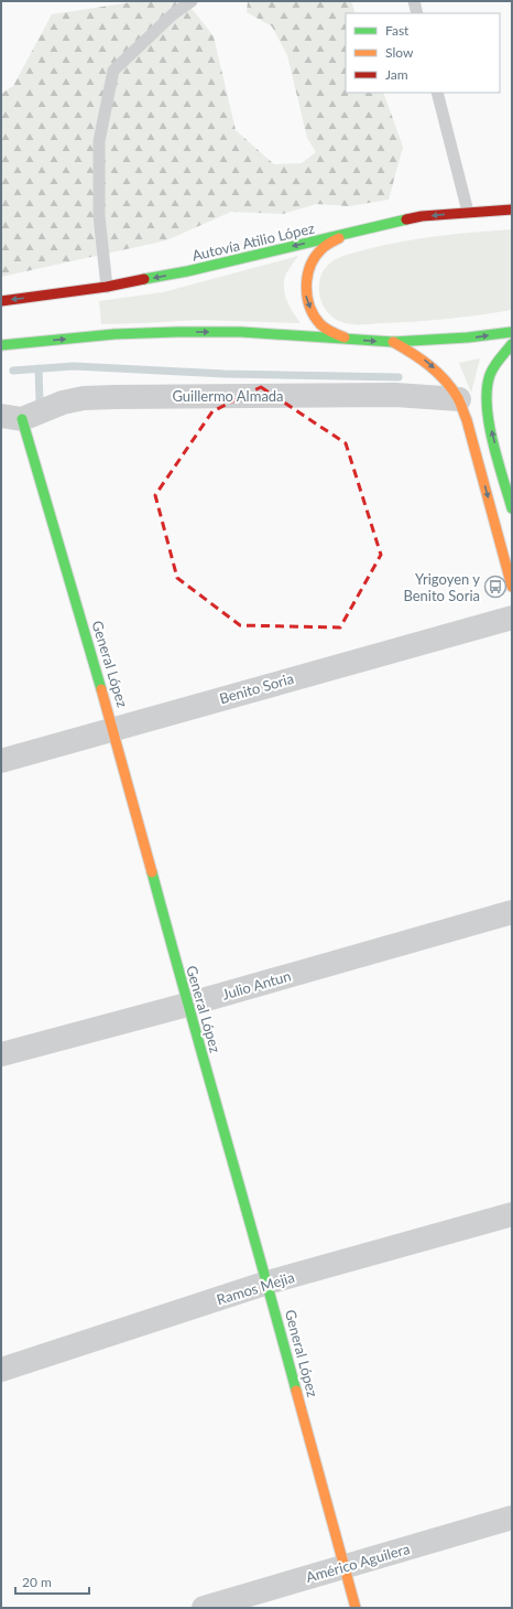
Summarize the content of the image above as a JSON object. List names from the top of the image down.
{
  "streets": {
    "main road": ["Autovía Atilio López", "General López"],
    "street": [
      "Guillermo Almada",
      "Benito Soria",
      "Julio Antun",
      "Ramos Mejia",
      "Américo Aguilera"
    ]
  },
  "crossings": [
    ["Guillermo Almada", "General López"],
    ["General López", "Benito Soria"],
    ["General López", "Julio Antun"],
    ["General López", "Ramos Mejia"],
    ["General López", "Américo Aguilera"]
  ],
  "places": {
    "bus stop": ["Yrigoyen y Benito Soria"]
  },
  "legend": ["Fast", "Slow", "Jam"],
  "scale_bar": "20 m"
}
